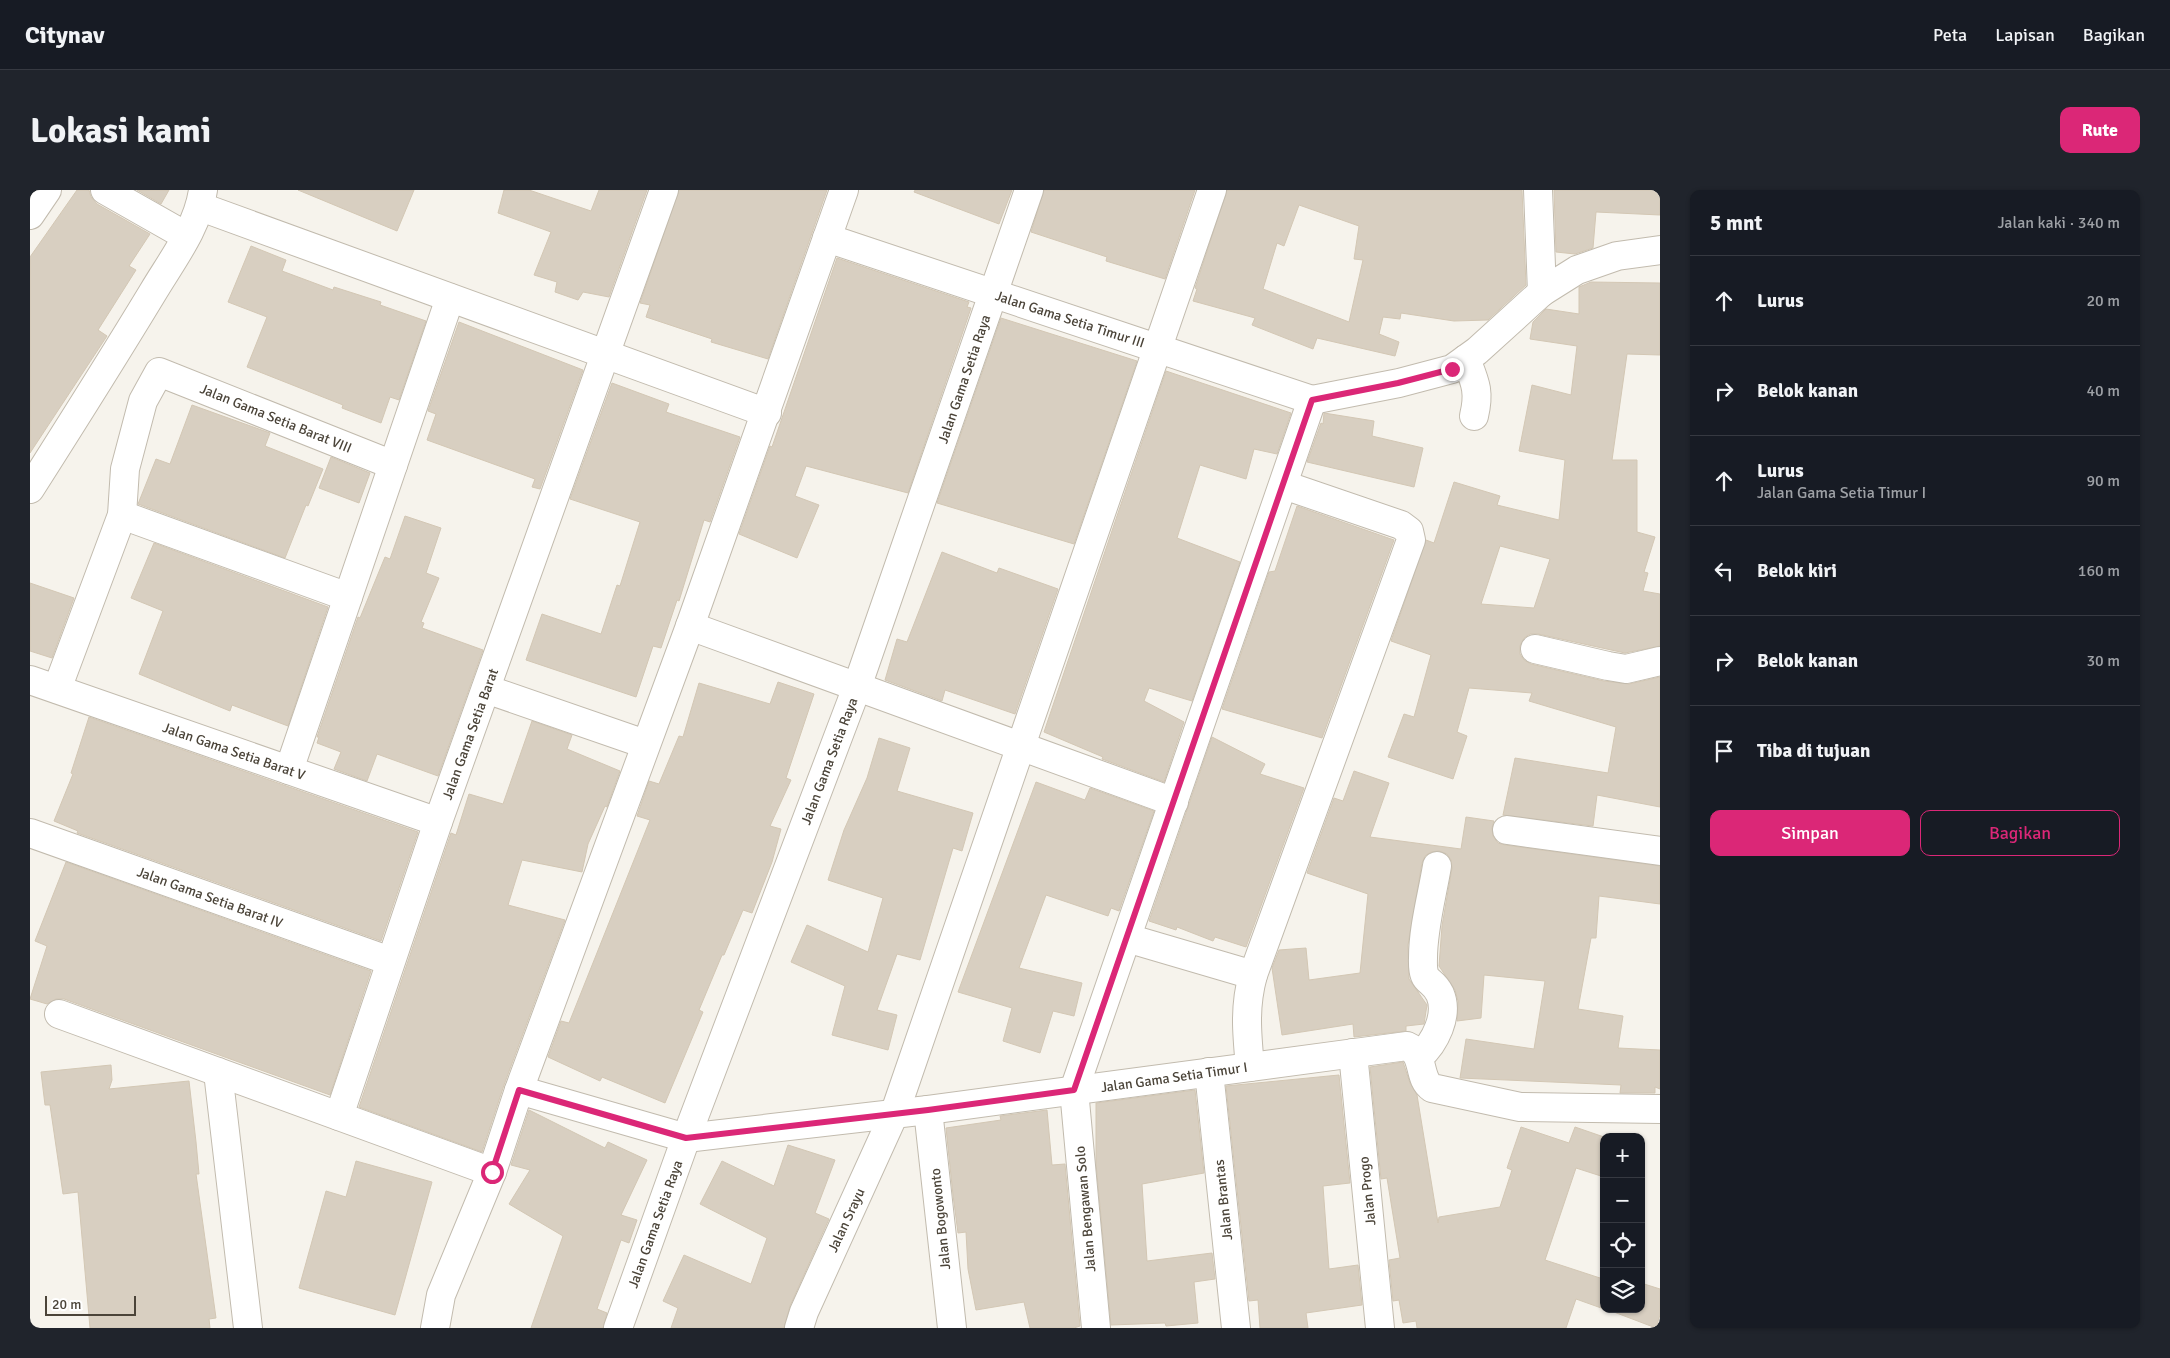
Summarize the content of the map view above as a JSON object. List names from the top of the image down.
{
  "streets": {
    "street": [
      "Jalan Gama Setia Timur III",
      "Jalan Gama Setia Raya",
      "Jalan Gama Setia Barat VIII",
      "Jalan Gama Setia Barat",
      "Jalan Gama Setia Barat V",
      "Jalan Gama Setia Barat IV",
      "Jalan Gama Setia Timur I",
      "Jalan Progo",
      "Jalan Brantas",
      "Jalan Bengawan Solo",
      "Jalan Bogowonto",
      "Jalan Srayu"
    ]
  },
  "crossings": [
    ["Jalan Gama Setia Timur III", "Jalan Gama Setia Raya"],
    ["Jalan Gama Setia Timur III", "Jalan Srayu"],
    ["Jalan Gama Setia Raya", "Jalan Gama Setia Timur I"],
    ["Jalan Gama Setia Barat", "Jalan Gama Setia Barat V"],
    ["Jalan Gama Setia Barat", "Jalan Gama Setia Barat IV"],
    ["Jalan Gama Setia Timur I", "Jalan Progo"],
    ["Jalan Gama Setia Timur I", "Jalan Brantas"],
    ["Jalan Gama Setia Timur I", "Jalan Bengawan Solo"],
    ["Jalan Gama Setia Timur I", "Jalan Bogowonto"],
    ["Jalan Gama Setia Timur I", "Jalan Srayu"]
  ],
  "scale_bar": "20 m",
  "page": {
    "header": "Citynav",
    "nav": ["Peta", "Lapisan", "Bagikan"],
    "buttons": [
      "Rute",
      ["Simpan", "Bagikan"]
    ],
    "title": "Lokasi kami",
    "heading": ["5 mnt", "Jalan kaki · 340 m"],
    "list": [
      ["Lurus", "20 m"],
      ["Belok kanan", "40 m"],
      ["Lurus", "Jalan Gama Setia Timur I", "90 m"],
      ["Belok kiri", "160 m"],
      ["Belok kanan", "30 m"],
      "Tiba di tujuan"
    ],
    "map_buttons": ["+", "−"],
    "scale": "20 m"
  }
}
